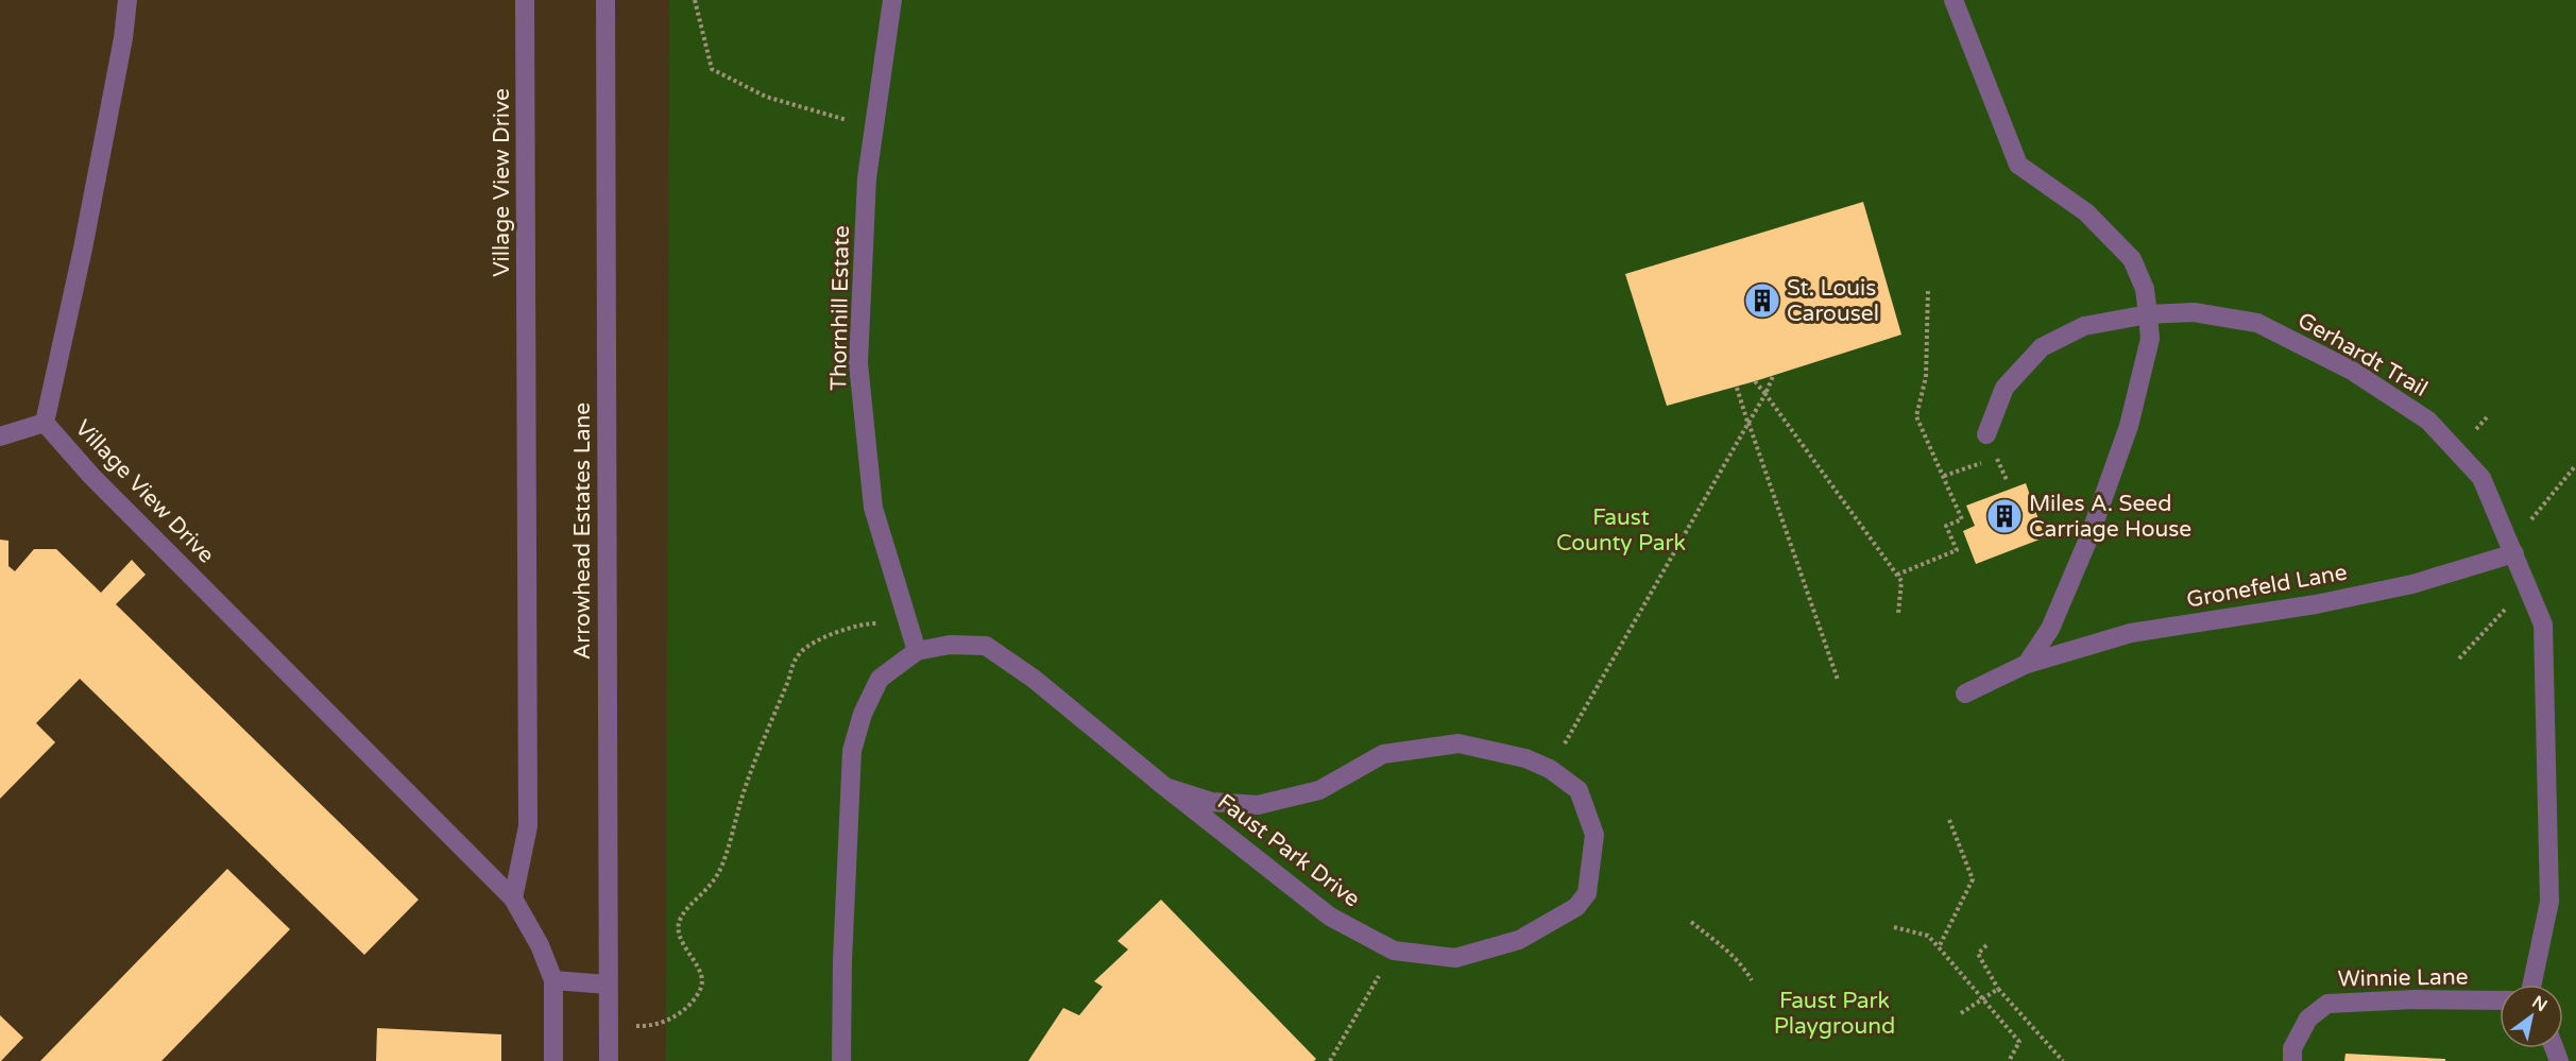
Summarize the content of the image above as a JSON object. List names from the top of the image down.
{
  "streets": {
    "street": [
      "Village View Drive",
      "Thornhill Estate",
      "Gerhardt Trail",
      "Arrowhead Estates Lane",
      "Gronefeld Lane",
      "Faust Park Drive",
      "Winnie Lane"
    ]
  },
  "crossings": [
    ["Thornhill Estate", "Faust Park Drive"],
    ["Gerhardt Trail", "Gronefeld Lane"]
  ],
  "parks": ["Faust County Park", "Faust Park Playground"],
  "places": {
    "building": ["St. Louis Carousel", "Miles A. Seed Carriage House"]
  },
  "north": "top right"
}
